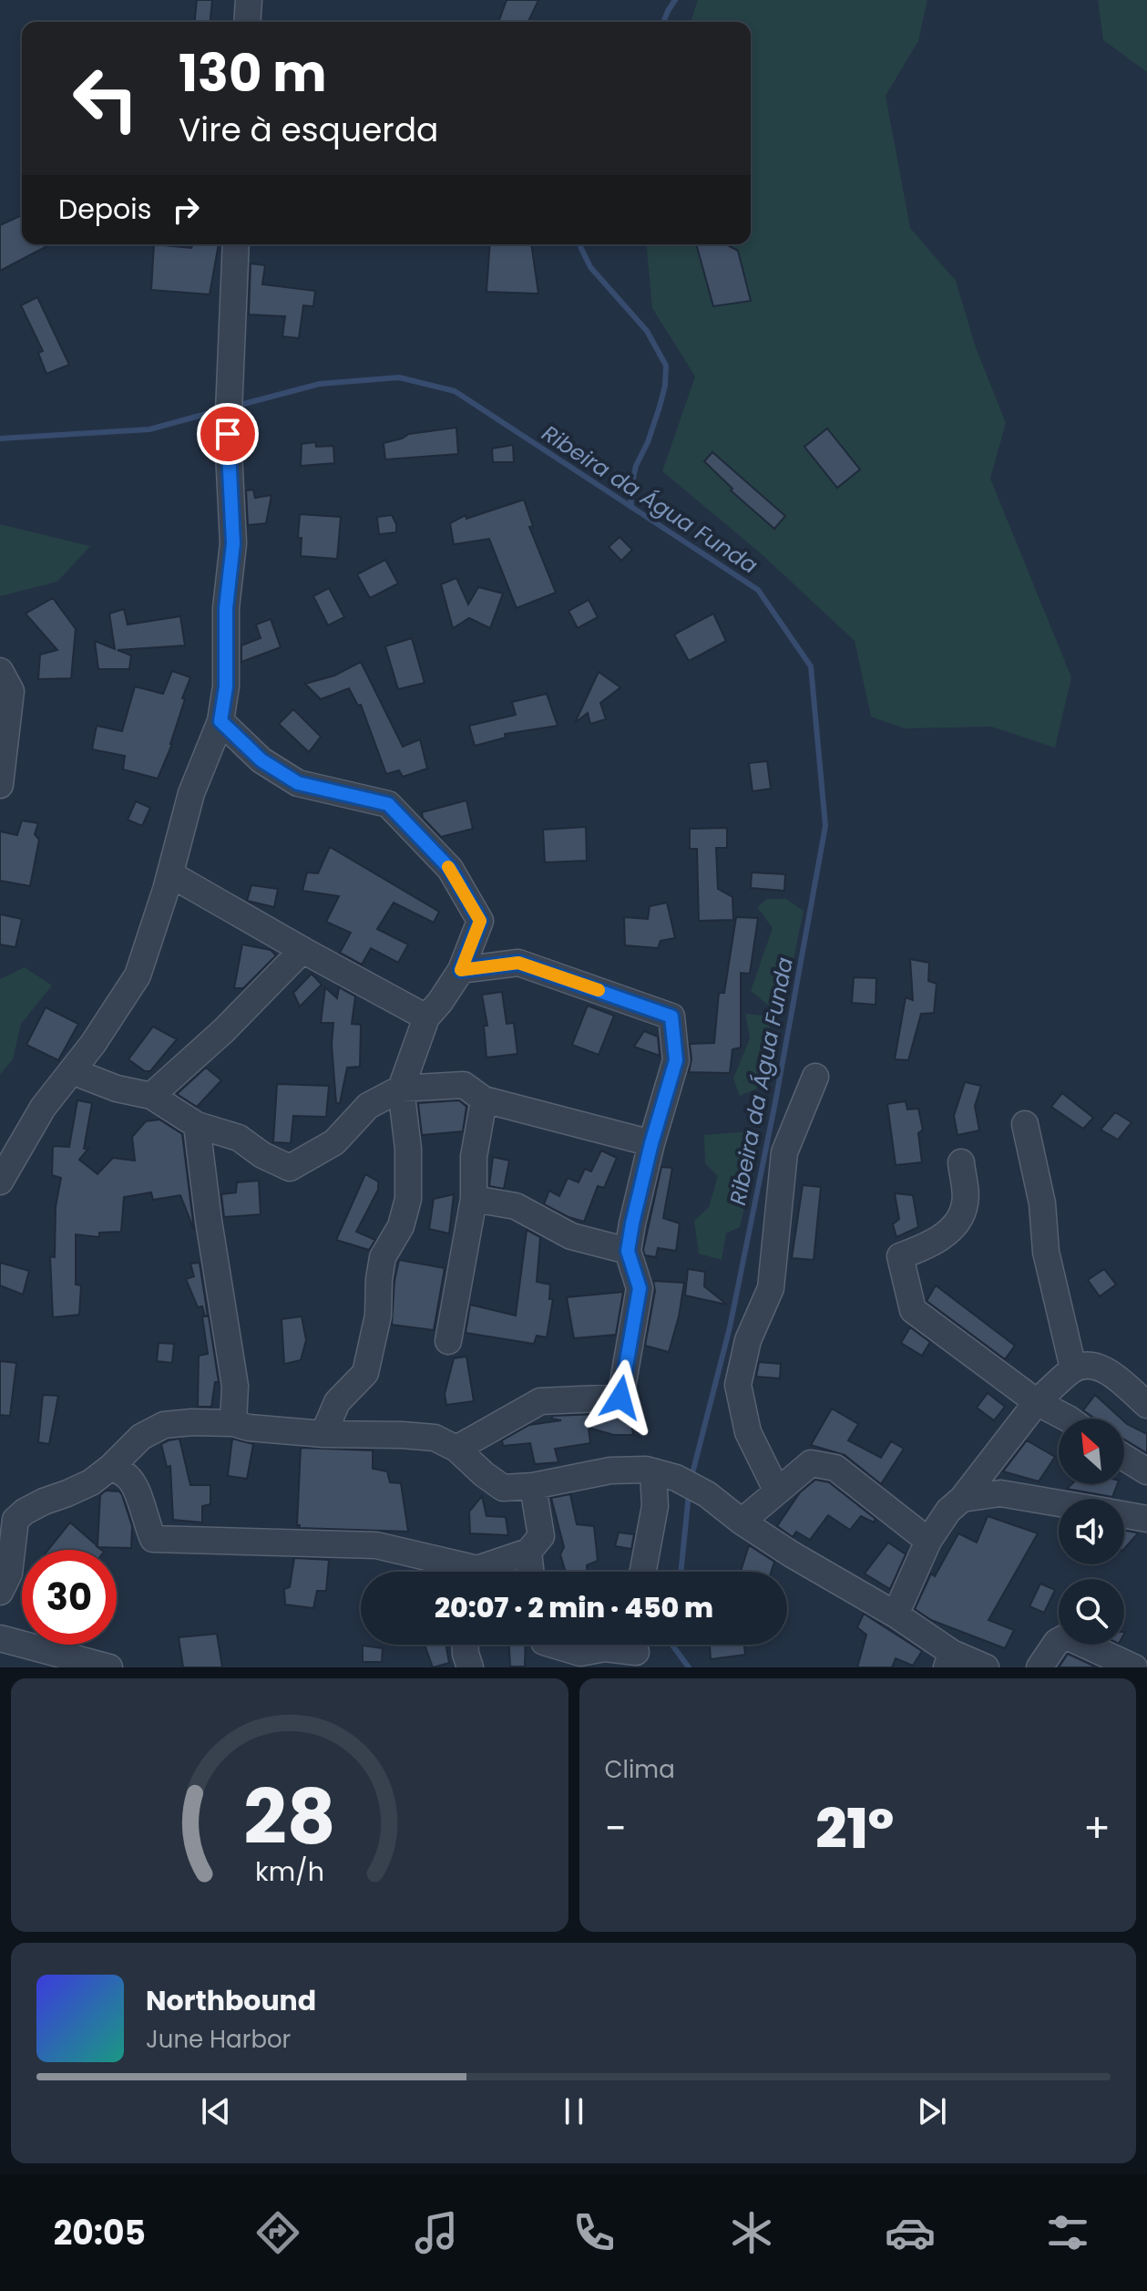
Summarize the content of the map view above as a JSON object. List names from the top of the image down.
{
  "water": ["Ribeira da Água Funda"],
  "north": "top left",
  "page": {
    "turn": ["130 m", "Vire à esquerda"],
    "then": "Depois",
    "limit": "30",
    "trip": "20:07 · 2 min · 450 m",
    "tile": "Clima",
    "heat": ["−", "21°", "+"],
    "song": ["Northbound", "June Harbor"],
    "tabs": "20:05",
    "gauge": ["28", "km/h"]
  }
}
